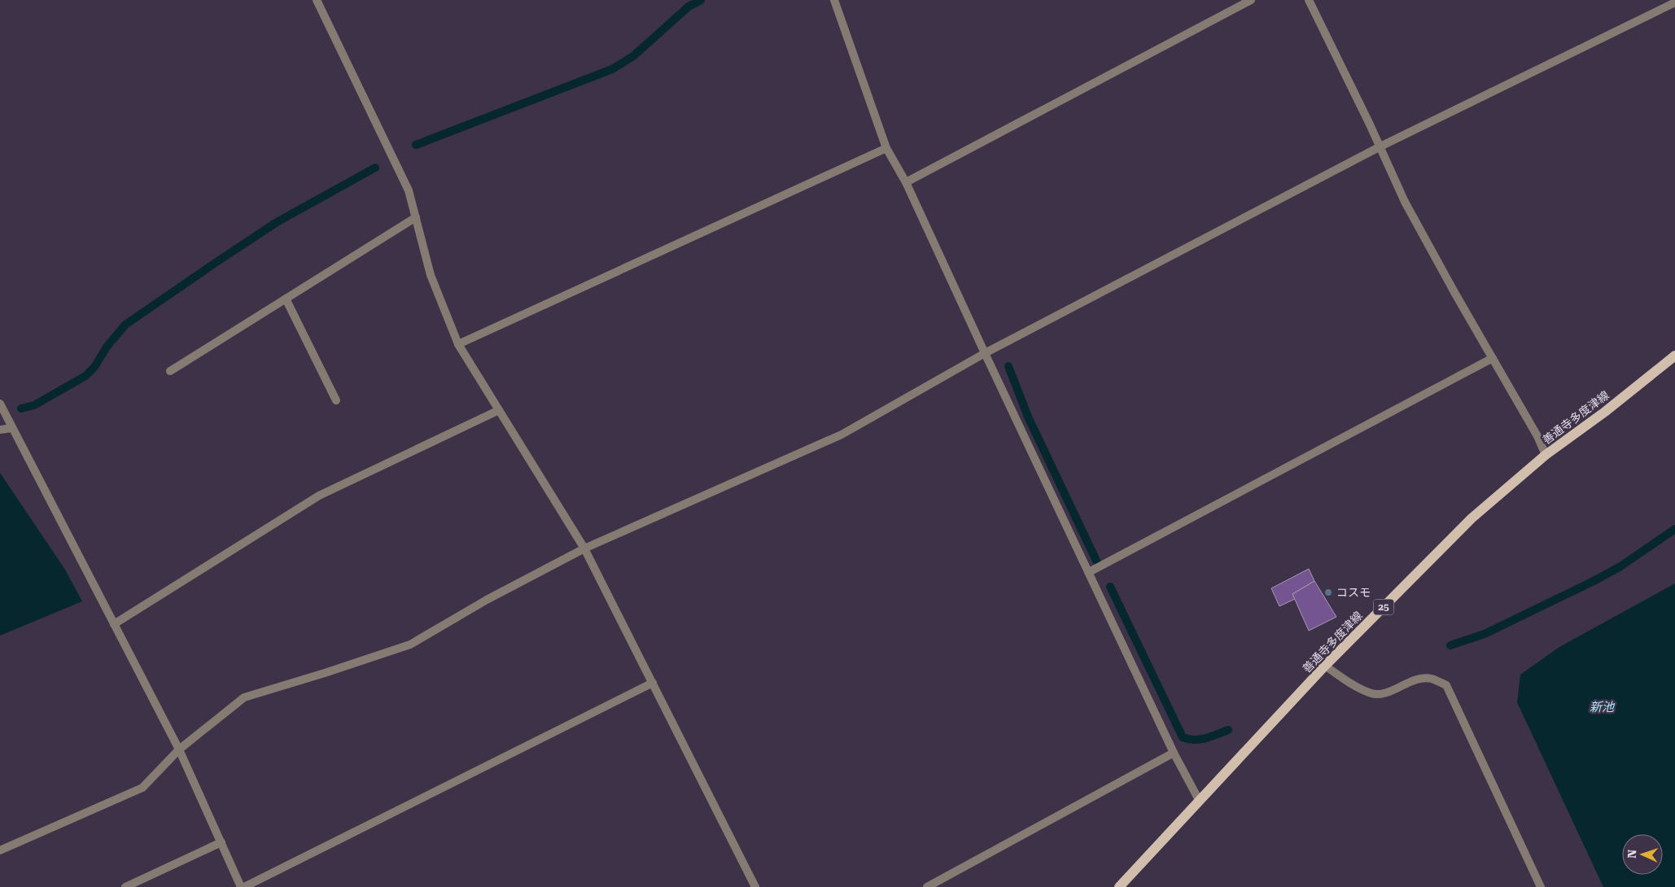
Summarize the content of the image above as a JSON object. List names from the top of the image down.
{
  "streets": {
    "main road": ["善通寺多度津線", "25"]
  },
  "water": ["新池"],
  "places": ["コスモ"],
  "north": "left"
}
